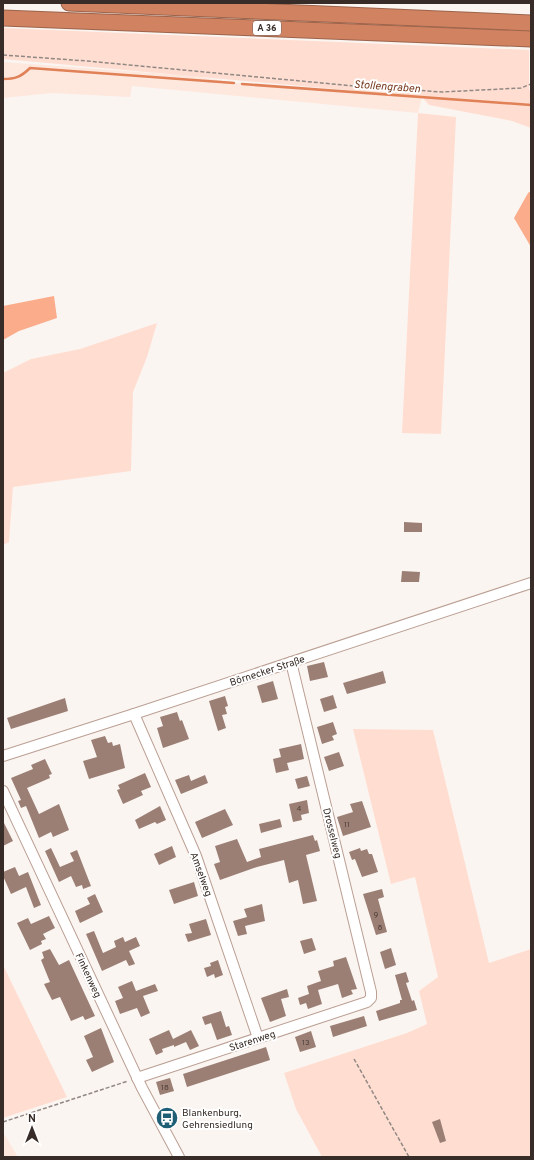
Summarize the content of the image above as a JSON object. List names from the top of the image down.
{
  "streets": {
    "highway": ["A 36"],
    "street": [
      "Börnecker Straße",
      "Drosselweg",
      "Amselweg",
      "Finkenweg",
      "Starenweg"
    ]
  },
  "crossings": [
    ["Börnecker Straße", "Drosselweg"],
    ["Börnecker Straße", "Amselweg"],
    ["Drosselweg", "Starenweg"],
    ["Amselweg", "Starenweg"],
    ["Finkenweg", "Starenweg"]
  ],
  "water": ["Stollengraben"],
  "places": {
    "bus stop": ["Blankenburg, Gehrensiedlung"]
  },
  "house_numbers": [
    "4",
    "11",
    "9",
    "8",
    "13",
    "18"
  ],
  "north": "top"
}
